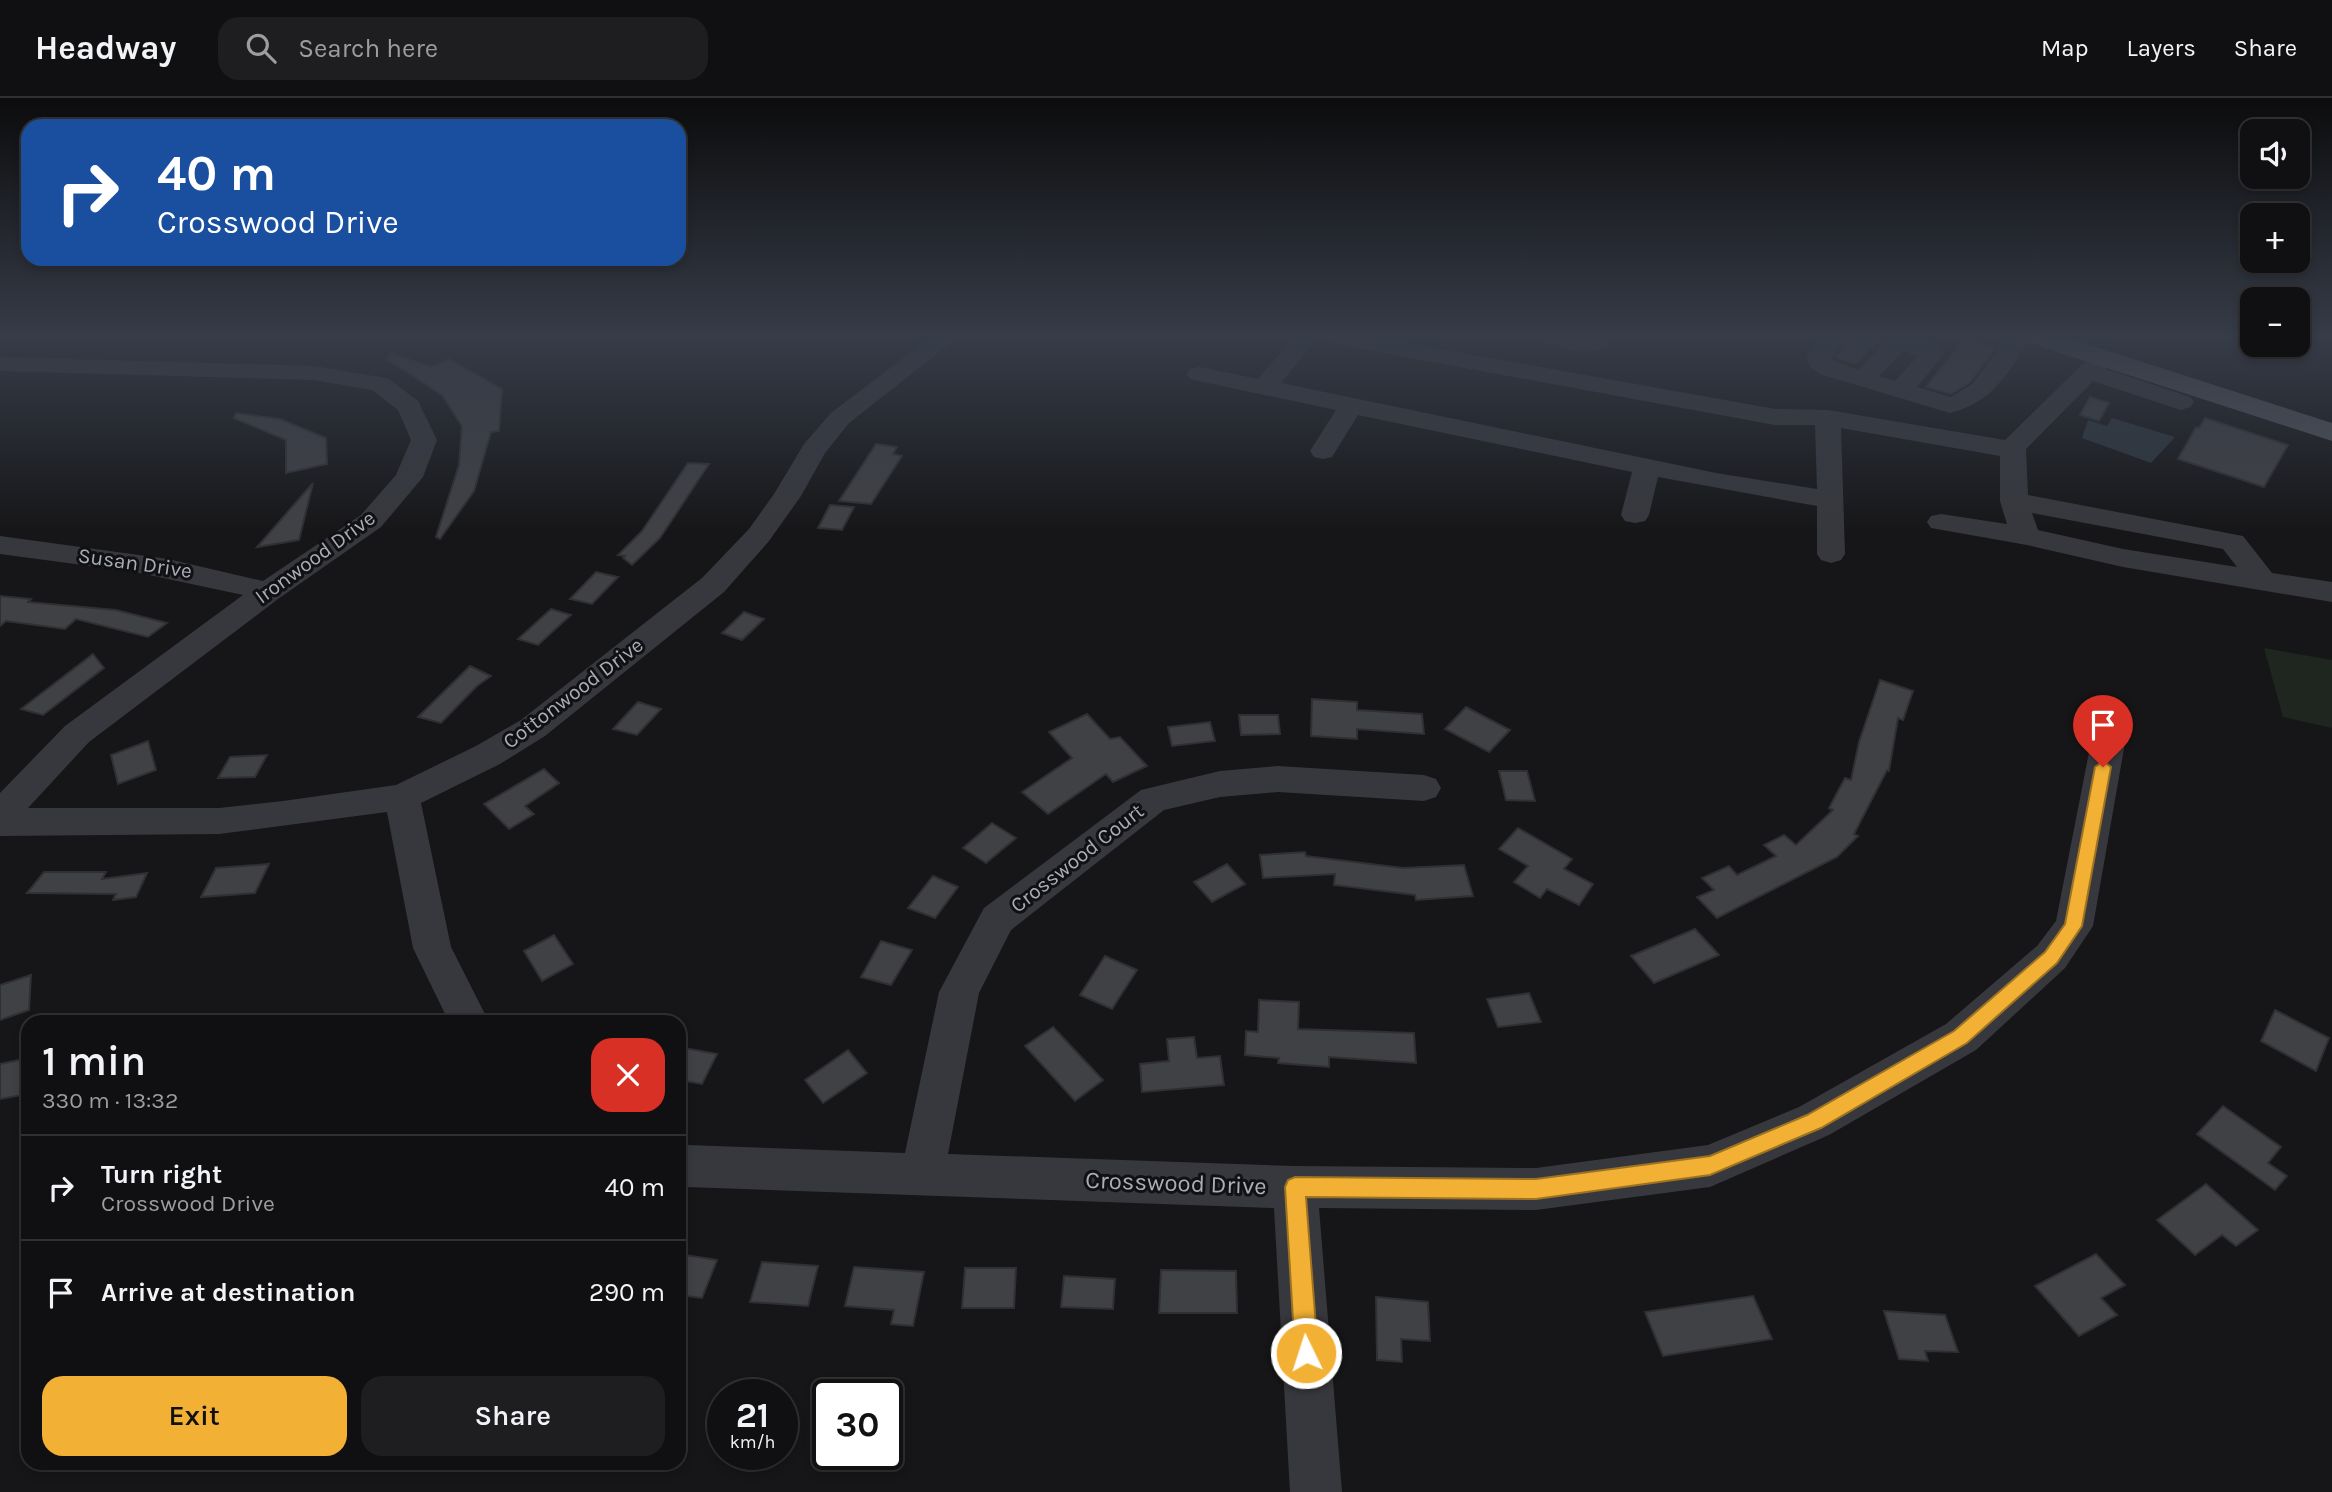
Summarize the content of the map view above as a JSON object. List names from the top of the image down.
{
  "streets": {
    "street": [
      "Ironwood Drive",
      "Susan Drive",
      "Cottonwood Drive",
      "Crosswood Court",
      "Crosswood Drive"
    ]
  },
  "crossings": [
    ["Ironwood Drive", "Susan Drive"],
    ["Crosswood Court", "Crosswood Drive"]
  ],
  "page": {
    "header": "Headway",
    "search": "Search here",
    "nav": ["Map", "Layers", "Share"],
    "map_buttons": ["+", "−"],
    "turn": ["40 m", "Crosswood Drive"],
    "heading": ["1 min", "330 m · 13:32"],
    "list": [
      {
        "name": "Turn right",
        "note": "Crosswood Drive",
        "value": "40 m"
      },
      {
        "name": "Arrive at destination",
        "value": "290 m"
      }
    ],
    "buttons": ["Exit", "Share"],
    "speed": "21 km/h",
    "limit": "30"
  }
}
